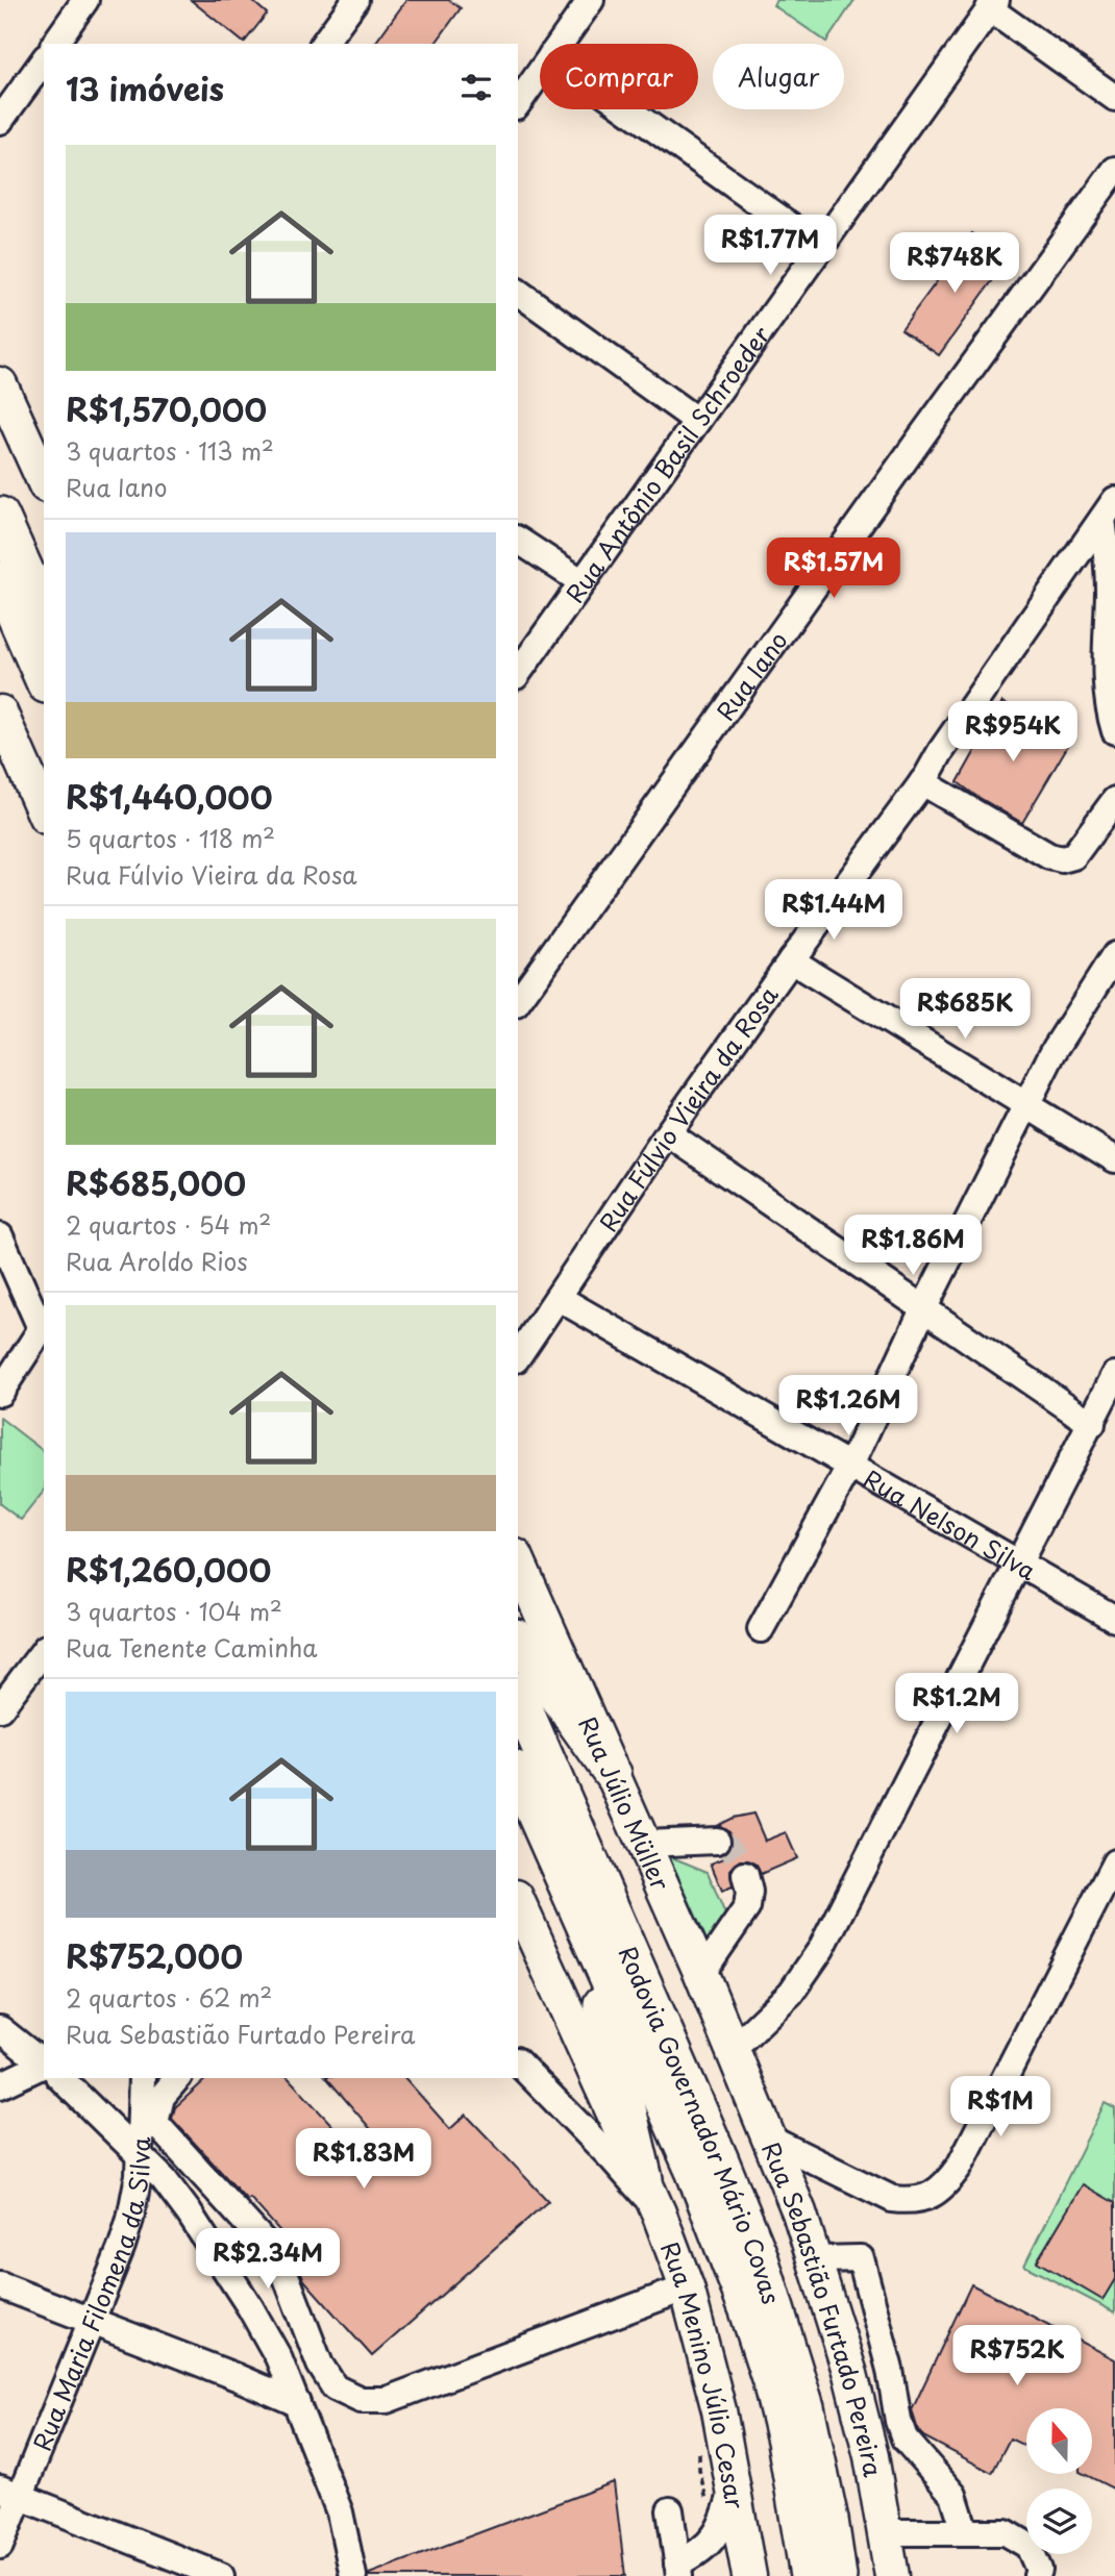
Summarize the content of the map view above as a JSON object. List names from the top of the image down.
{
  "streets": {
    "highway": ["Rodovia Governador Mário Covas"],
    "main road": ["Rua Júlio Müller", "Rua Sebastião Furtado Pereira", "Rua Menino Júlio Cesar"],
    "street": [
      "Rua Antônio Basil Schroeder",
      "Rua Iano",
      "Rua Fúlvio Vieira da Rosa",
      "Rua Nelson Silva",
      "Rua Maria Filomena da Silva"
    ]
  },
  "crossings": [
    ["Rua Fúlvio Vieira da Rosa", "Rua Nelson Silva"],
    ["Rua Júlio Müller", "Rua Sebastião Furtado Pereira"]
  ],
  "north": "top",
  "page": {
    "chip": ["Comprar", "Alugar"],
    "heading": "13 imóveis",
    "list": [
      {
        "name": "R$1,570,000",
        "note": "3 quartos · 113 m² · Rua Iano"
      },
      {
        "name": "R$1,440,000",
        "note": "5 quartos · 118 m² · Rua Fúlvio Vieira da Rosa"
      },
      {
        "name": "R$685,000",
        "note": "2 quartos · 54 m² · Rua Aroldo Rios"
      },
      {
        "name": "R$1,260,000",
        "note": "3 quartos · 104 m² · Rua Tenente Caminha"
      },
      {
        "name": "R$752,000",
        "note": "2 quartos · 62 m² · Rua Sebastião Furtado Pereira"
      }
    ],
    "price": [
      "R$1.77M",
      "R$748K",
      "R$1.57M",
      "R$954K",
      "R$1.44M",
      "R$685K",
      "R$1.86M",
      "R$1.26M",
      "R$1.2M",
      "R$1M",
      "R$1.83M",
      "R$2.34M",
      "R$752K"
    ]
  }
}
